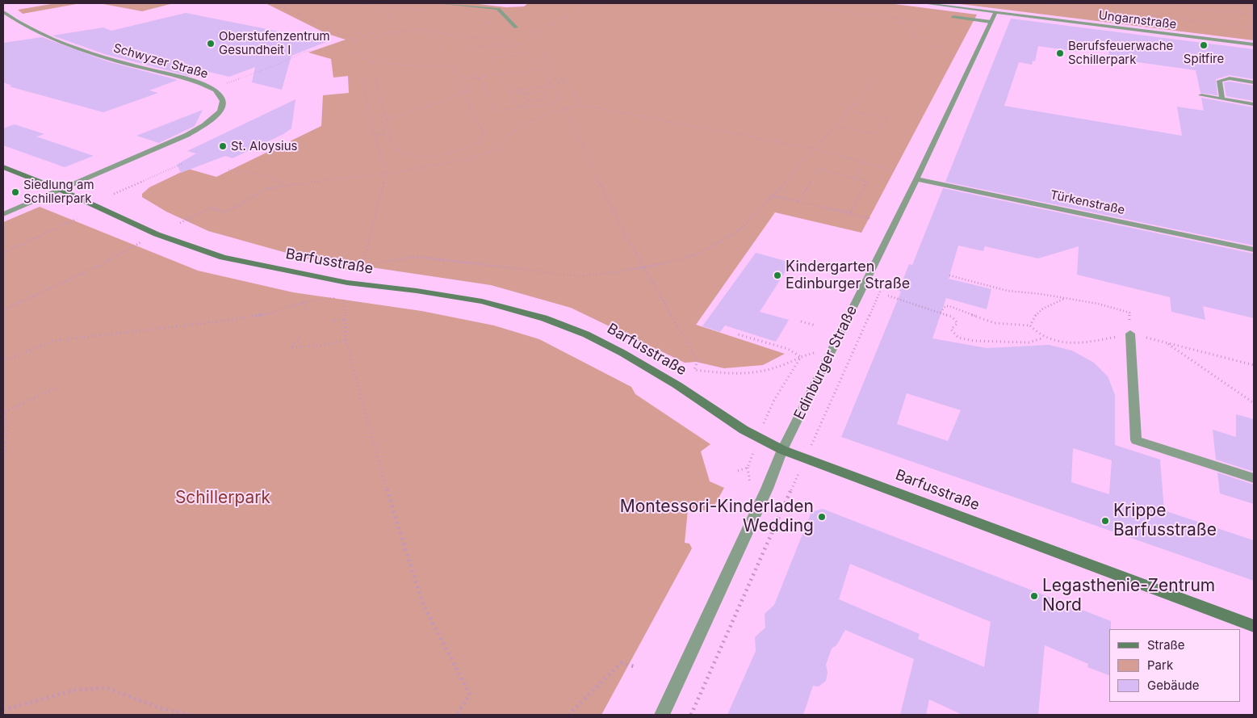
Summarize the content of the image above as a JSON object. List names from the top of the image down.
{
  "streets": {
    "main road": ["Barfusstraße"],
    "street": [
      "Ungarnstraße",
      "Schwyzer Straße",
      "Türkenstraße",
      "Edinburger Straße"
    ]
  },
  "crossings": [
    ["Ungarnstraße", "Edinburger Straße"],
    ["Schwyzer Straße", "Barfusstraße"],
    ["Türkenstraße", "Edinburger Straße"],
    ["Barfusstraße", "Edinburger Straße"]
  ],
  "parks": ["Schillerpark"],
  "places": [
    "Oberstufenzentrum Gesundheit I",
    "Spitfire",
    "Berufsfeuerwache Schillerpark",
    "St. Aloysius",
    "Siedlung am Schillerpark",
    "Kindergarten Edinburger Straße",
    "Montessori-Kinderladen Wedding",
    "Krippe Barfusstraße",
    "Legasthenie-Zentrum Nord"
  ],
  "legend": ["Straße", "Park", "Gebäude"]
}
